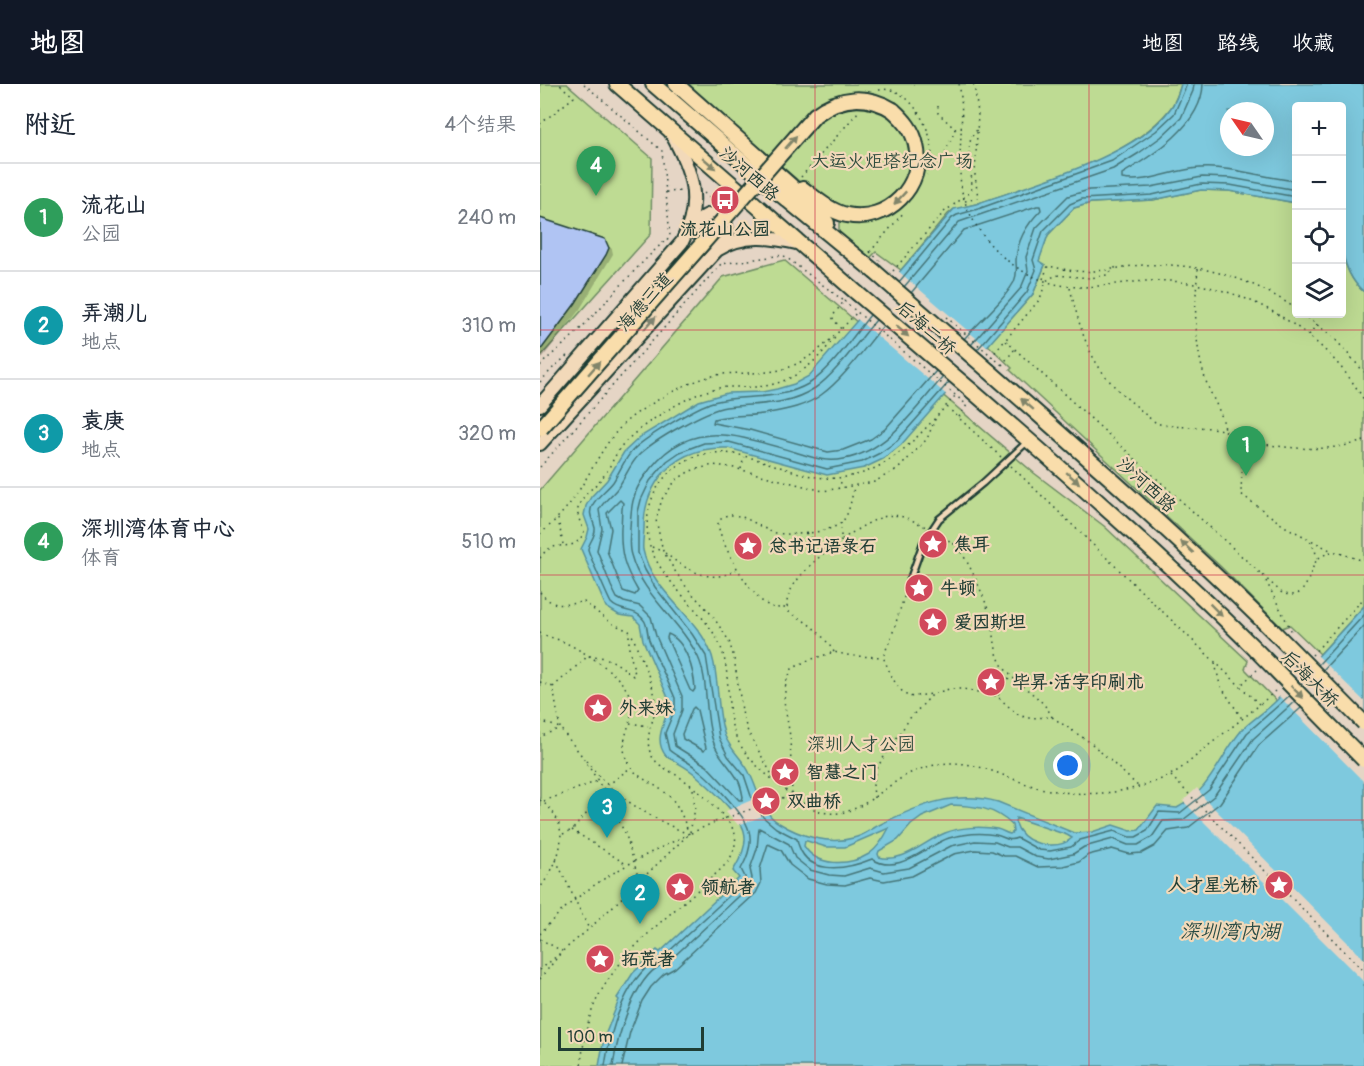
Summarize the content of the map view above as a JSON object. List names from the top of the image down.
{
  "streets": {
    "main road": [
      "沙河西路",
      "海德三道",
      "后海二桥",
      "后海大桥"
    ]
  },
  "crossings": [
    ["沙河西路", "海德三道"],
    ["沙河西路", "后海二桥"],
    ["沙河西路", "后海大桥"]
  ],
  "one_way": ["后海大桥"],
  "water": ["深圳湾内湖"],
  "parks": ["大运火炬塔纪念广场", "深圳人才公园"],
  "places": {
    "bus stop": ["流花山公园"],
    "place": [
      "焦耳",
      "总书记语录石",
      "牛顿",
      "爱因斯坦",
      "毕昇·活字印刷术",
      "外来妹",
      "智慧之门",
      "双曲桥",
      "人才星光桥",
      "领航者",
      "拓荒者"
    ]
  },
  "scale_bar": "100 m",
  "north": "top left",
  "page": {
    "header": "地图",
    "nav": ["地图", "路线", "收藏"],
    "heading": ["附近", "4个结果"],
    "map_buttons": ["+", "−"],
    "pins": [
      "4",
      "1",
      "3",
      "2"
    ],
    "list": [
      {
        "mark": "1",
        "name": "流花山",
        "note": "公园",
        "value": "240 m"
      },
      {
        "mark": "2",
        "name": "弄潮儿",
        "note": "地点",
        "value": "310 m"
      },
      {
        "mark": "3",
        "name": "袁庚",
        "note": "地点",
        "value": "320 m"
      },
      {
        "mark": "4",
        "name": "深圳湾体育中心",
        "note": "体育",
        "value": "510 m"
      }
    ],
    "scale": "100 m"
  }
}
